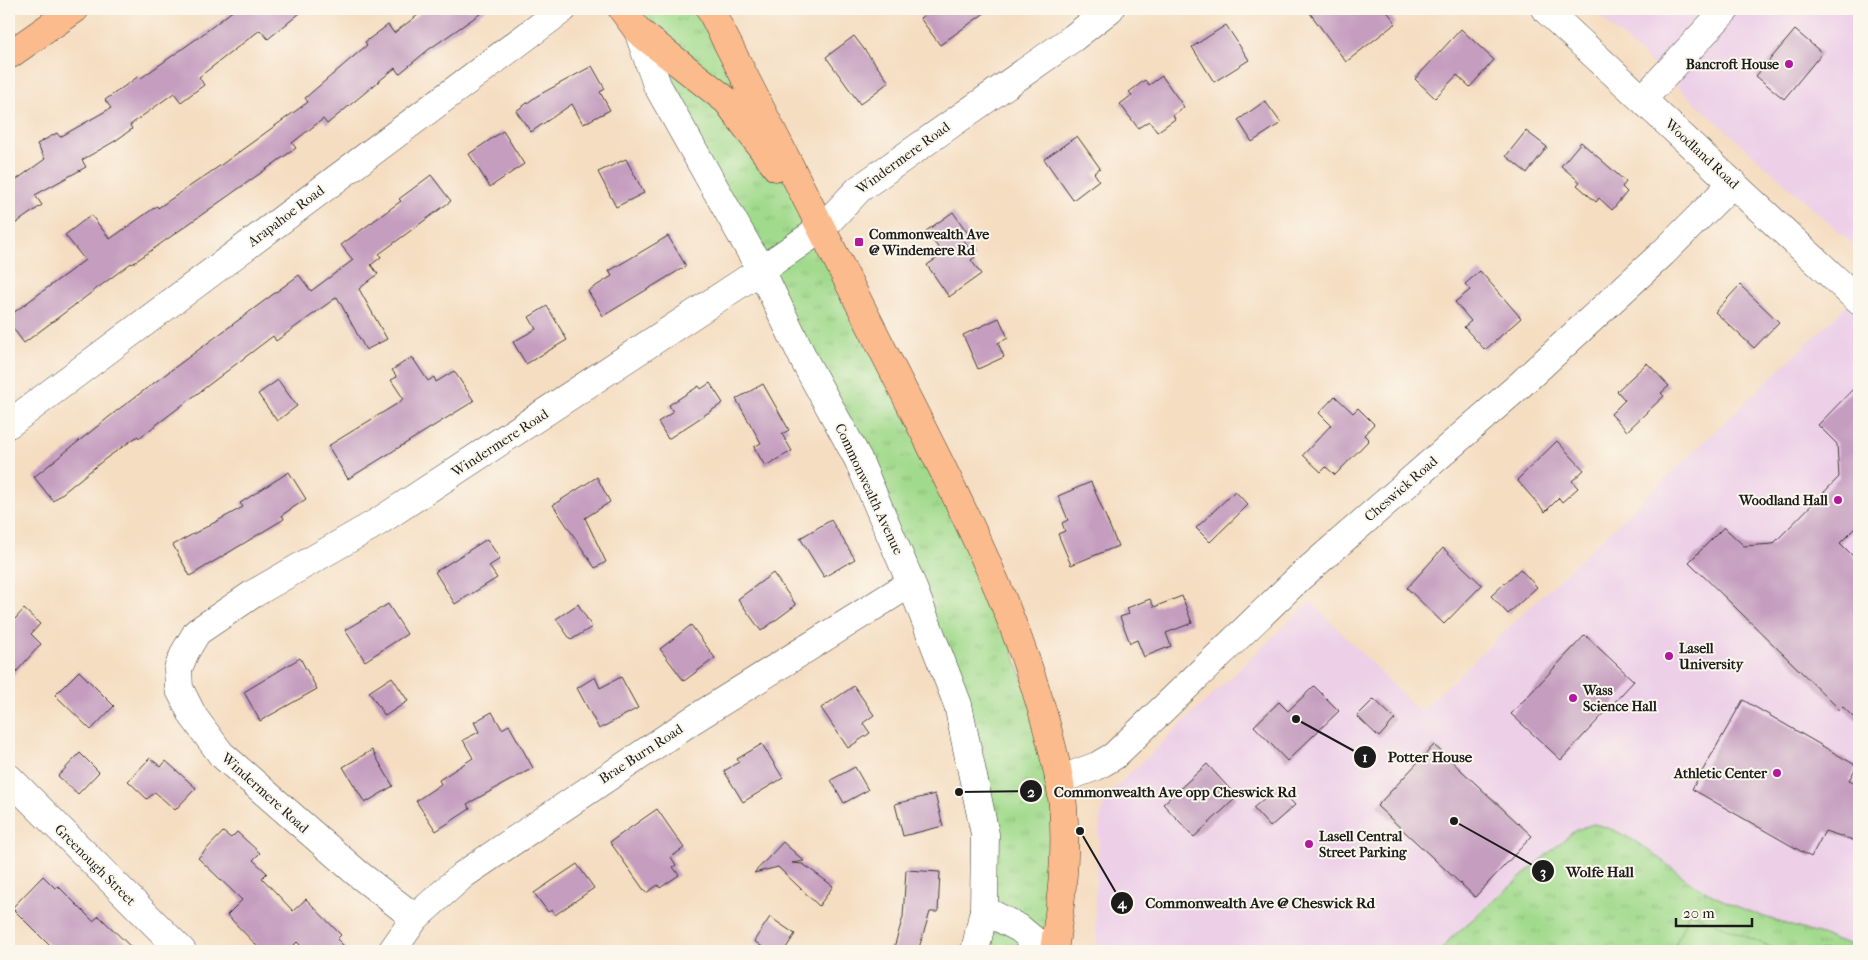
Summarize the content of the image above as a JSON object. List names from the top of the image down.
{
  "streets": {
    "main road": ["Commonwealth Avenue"],
    "street": [
      "Woodland Road",
      "Windermere Road",
      "Arapahoe Road",
      "Cheswick Road",
      "Brae Burn Road",
      "Greenough Street"
    ]
  },
  "crossings": [
    ["Woodland Road", "Cheswick Road"],
    ["Windermere Road", "Commonwealth Avenue"],
    ["Windermere Road", "Brae Burn Road"],
    ["Commonwealth Avenue", "Cheswick Road"],
    ["Commonwealth Avenue", "Brae Burn Road"]
  ],
  "places": {
    "other": [
      "Bancroft House",
      "Woodland Hall",
      "Lasell University",
      "Wass Science Hall",
      "Potter House",
      "Athletic Center",
      "Commonwealth Ave opp Cheswick Rd",
      "Wolfe Hall",
      "Commonwealth Ave @ Cheswick Rd",
      "Lasell Central Street Parking"
    ],
    "transit": ["Commonwealth Ave @ Windemere Rd"]
  },
  "scale_bar": "20 m"
}
